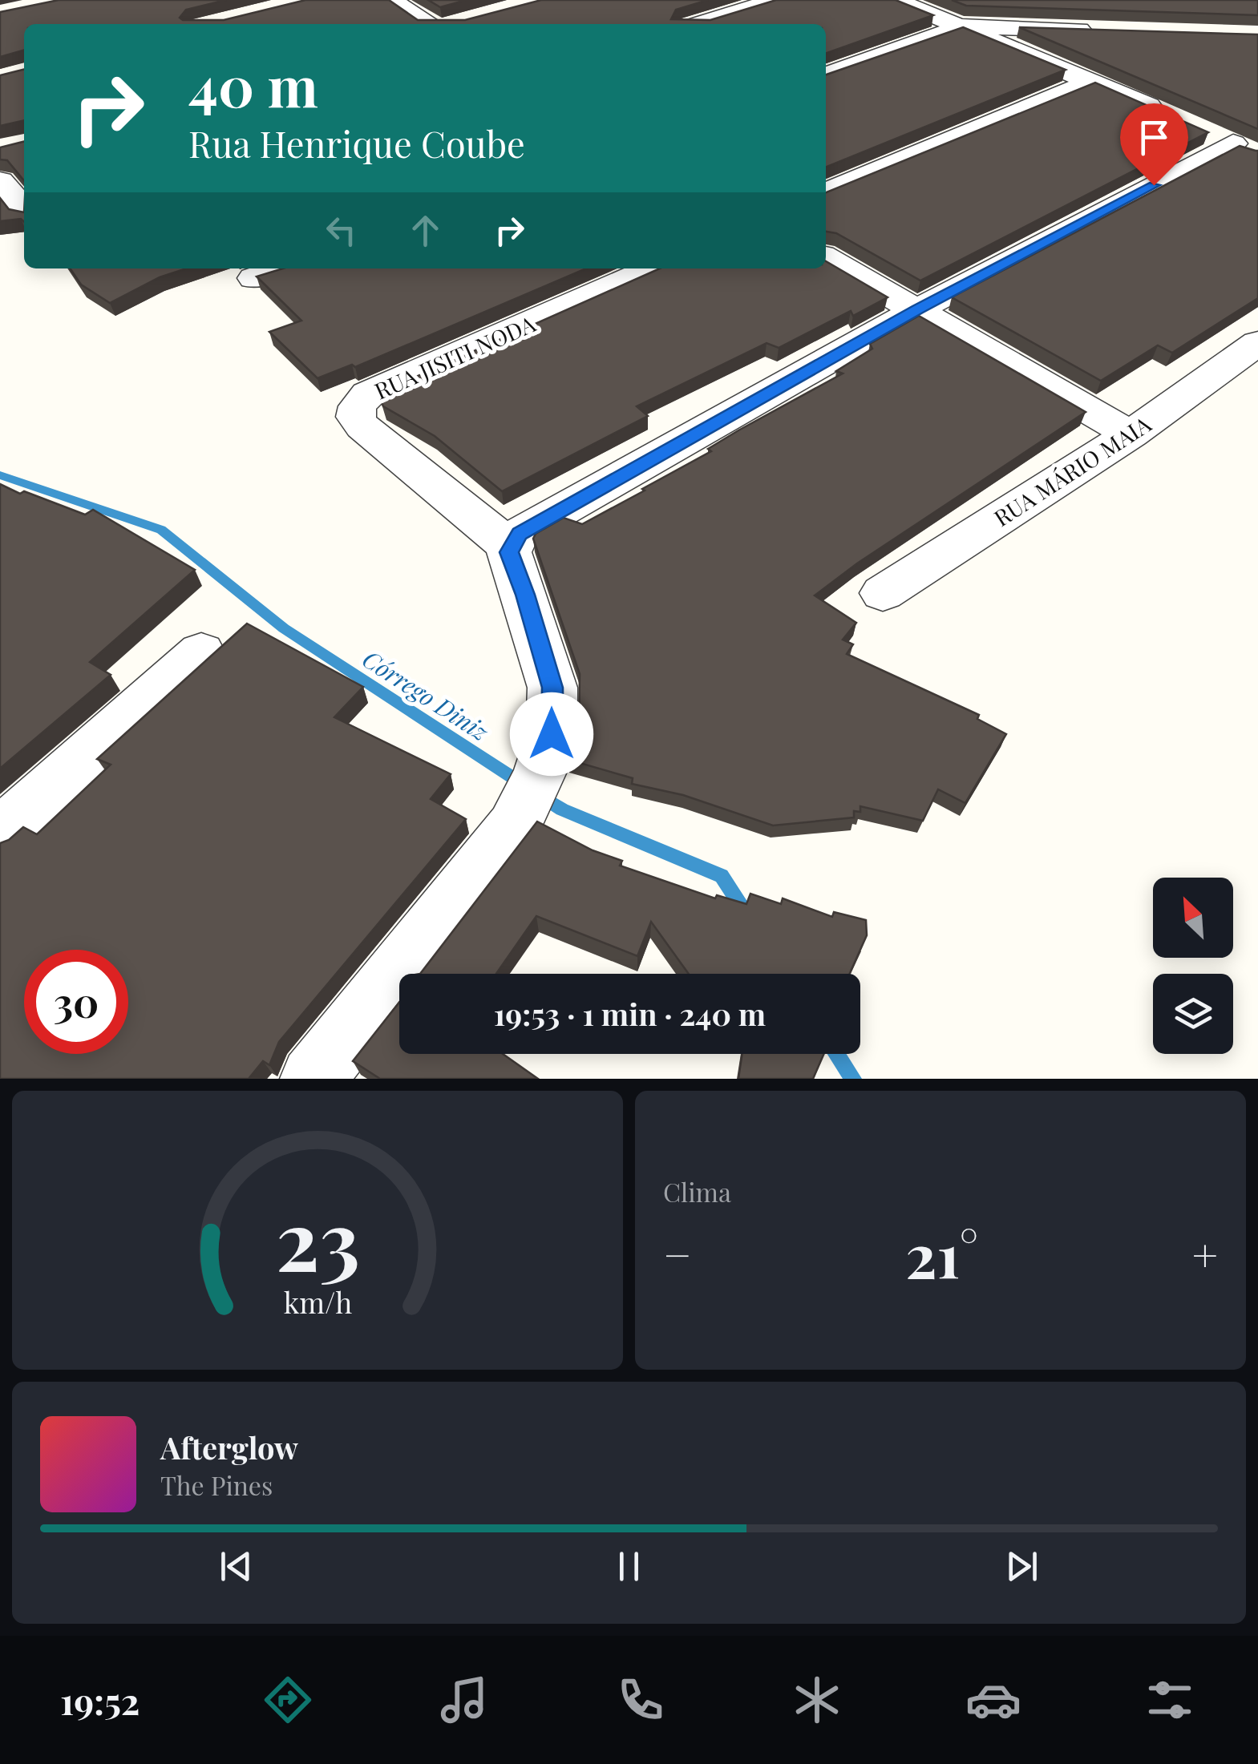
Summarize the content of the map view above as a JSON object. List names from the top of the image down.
{
  "streets": {
    "street": ["RUA JISITI NODA", "RUA MÁRIO MAIA"]
  },
  "water": ["Córrego Diniz"],
  "north": "top left",
  "page": {
    "turn": ["40 m", "Rua Henrique Coube"],
    "limit": "30",
    "trip": "19:53 · 1 min · 240 m",
    "tile": "Clima",
    "heat": ["−", "21°", "+"],
    "song": ["Afterglow", "The Pines"],
    "tabs": "19:52",
    "gauge": ["23", "km/h"]
  }
}
